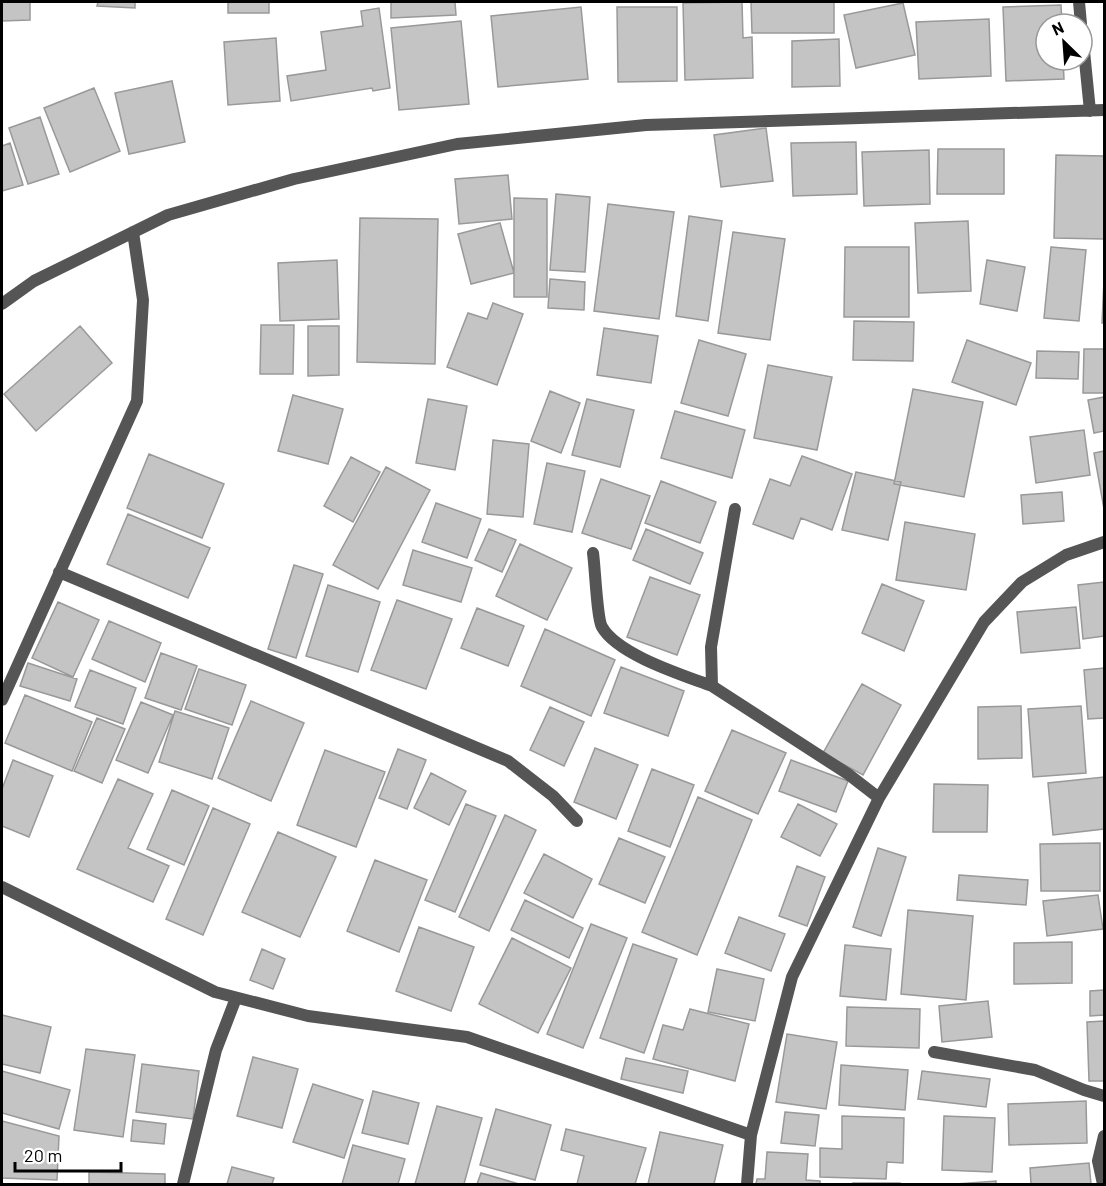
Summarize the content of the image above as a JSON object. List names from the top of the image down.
{
  "scale_bar": "20 m",
  "north": "top left"
}
